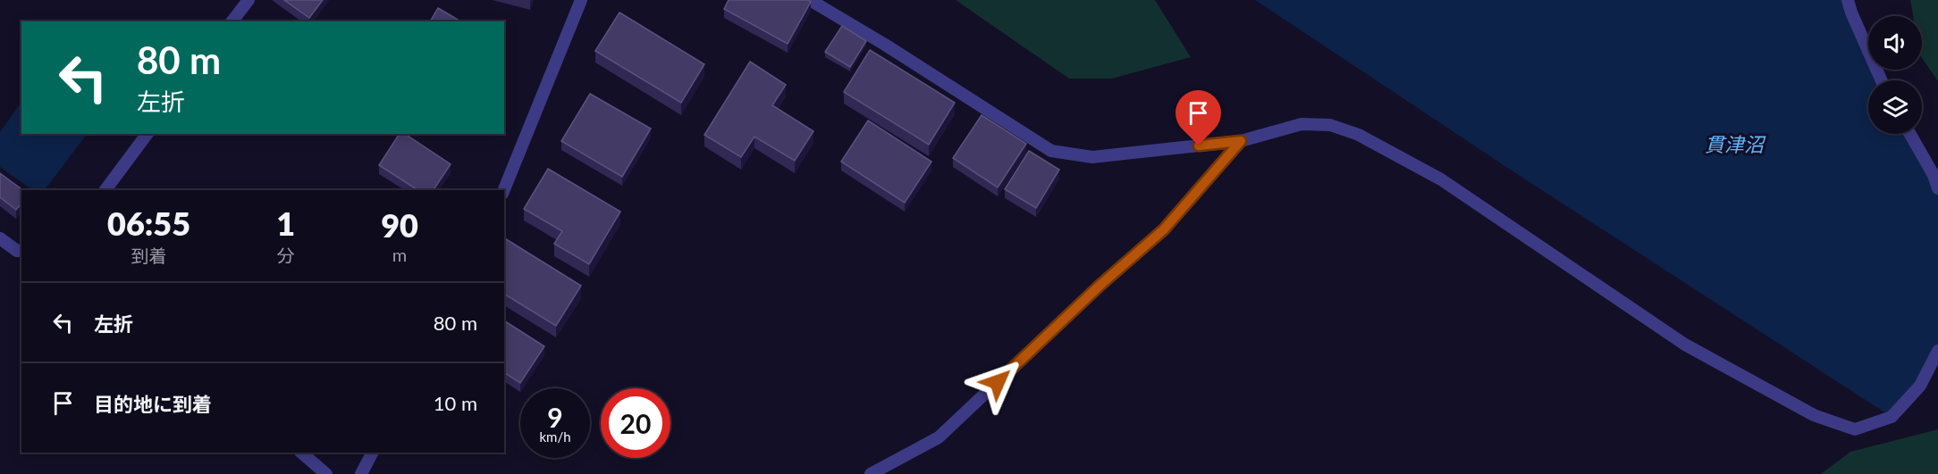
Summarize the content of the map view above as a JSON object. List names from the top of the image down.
{
  "water": ["貫津沼"],
  "page": {
    "turn": ["80 m", "左折"],
    "eta": [
      "06:55",
      "到着",
      "1",
      "分",
      "90",
      "m"
    ],
    "list": [
      {
        "name": "左折",
        "value": "80 m"
      },
      {
        "name": "目的地に到着",
        "value": "10 m"
      }
    ],
    "speed": "9 km/h",
    "limit": "20"
  }
}
